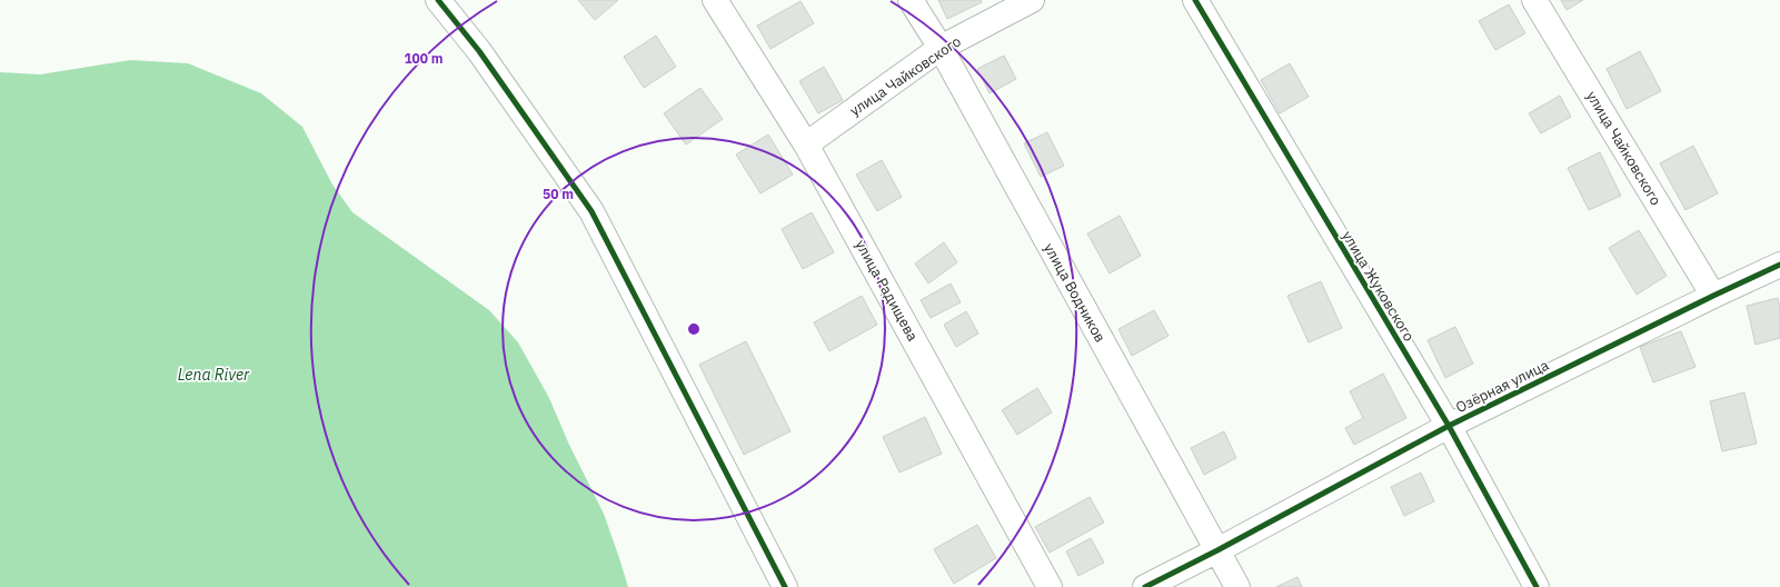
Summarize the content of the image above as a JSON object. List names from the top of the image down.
{
  "streets": {
    "street": [
      "улица Чайковского",
      "улица Жуковского",
      "улица Радищева",
      "улица Водников",
      "Озёрная улица"
    ]
  },
  "crossings": [
    ["улица Чайковского", "улица Радищева"],
    ["улица Чайковского", "улица Водников"],
    ["улица Чайковского", "Озёрная улица"],
    ["улица Жуковского", "Озёрная улица"],
    ["улица Водников", "Озёрная улица"]
  ],
  "water": ["Lena River"],
  "rings": ["100 m", "50 m"]
}
